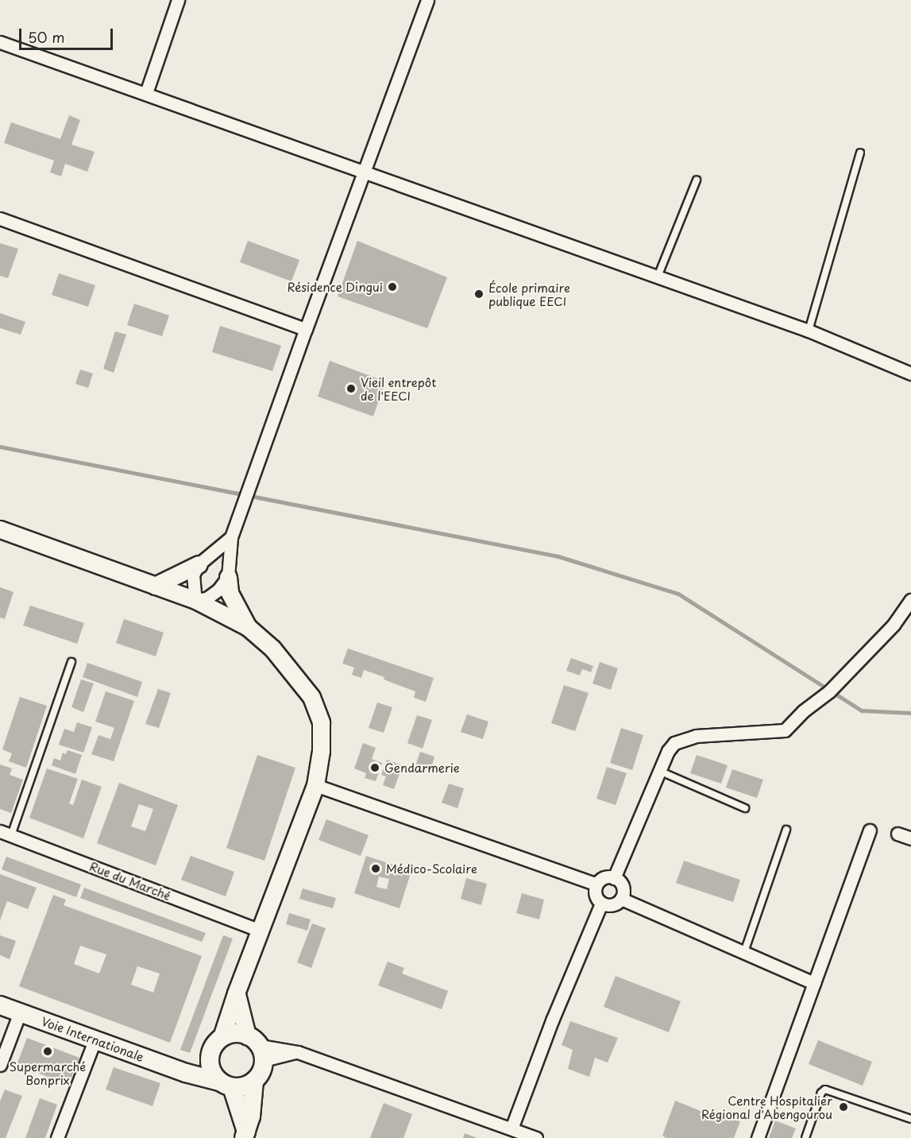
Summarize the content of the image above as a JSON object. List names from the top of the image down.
{
  "streets": {
    "main road": ["Voie Internationale"],
    "street": ["Rue du Marché"]
  },
  "places": [
    "Résidence Dingui",
    "École primaire publique EECI",
    "Vieil entrepôt de l'EECI",
    "Gendarmerie",
    "Médico-Scolaire",
    "Supermarché Bonprix",
    "Centre Hospitalier Régional d'Abengourou"
  ],
  "scale_bar": "50 m"
}
